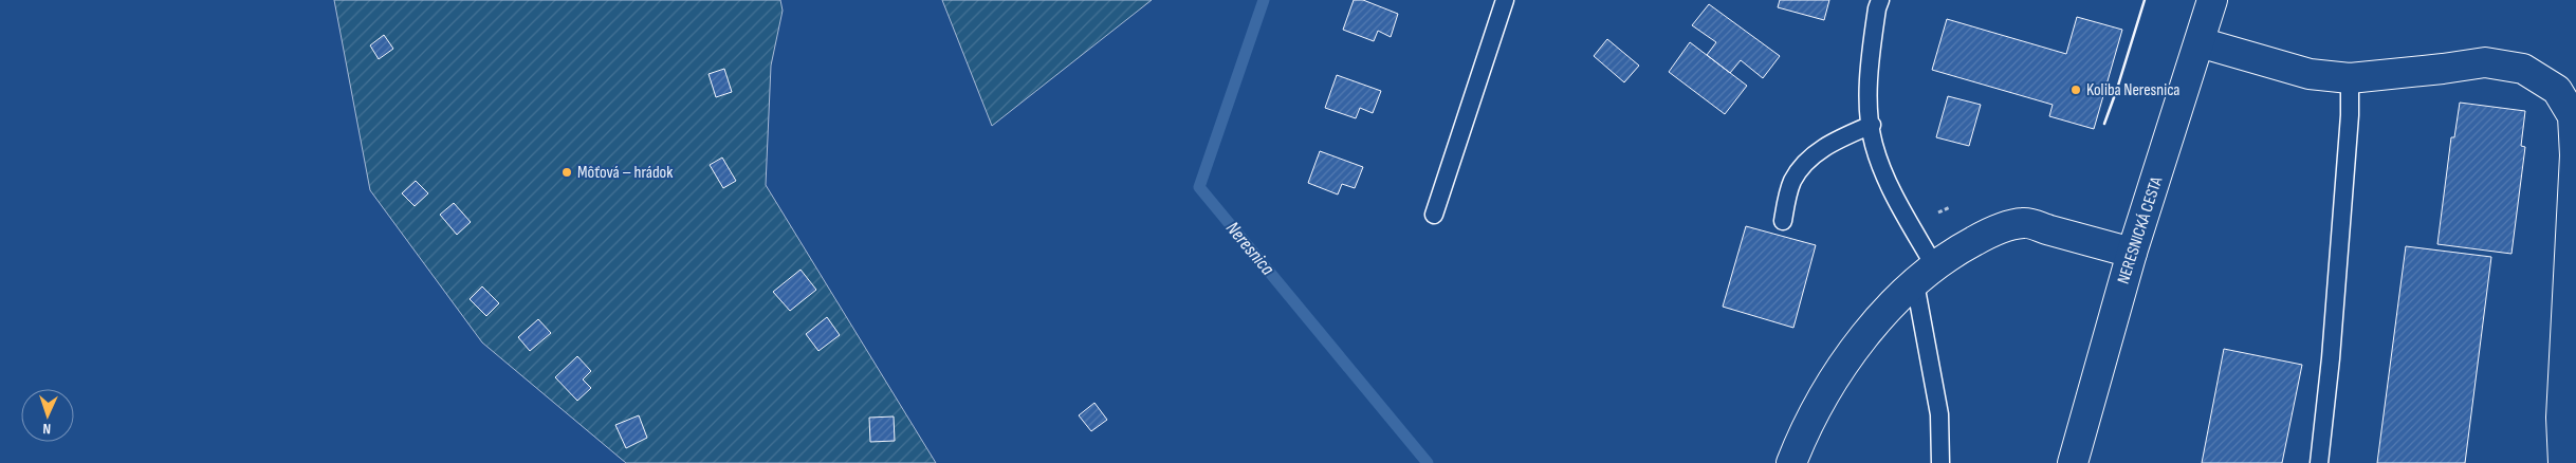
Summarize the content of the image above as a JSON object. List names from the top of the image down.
{
  "streets": {
    "street": ["NERESNICKÁ CESTA"]
  },
  "water": ["Neresnica"],
  "places": ["Koliba Neresnica", "Môťová – hrádok"],
  "north": "bottom"
}
